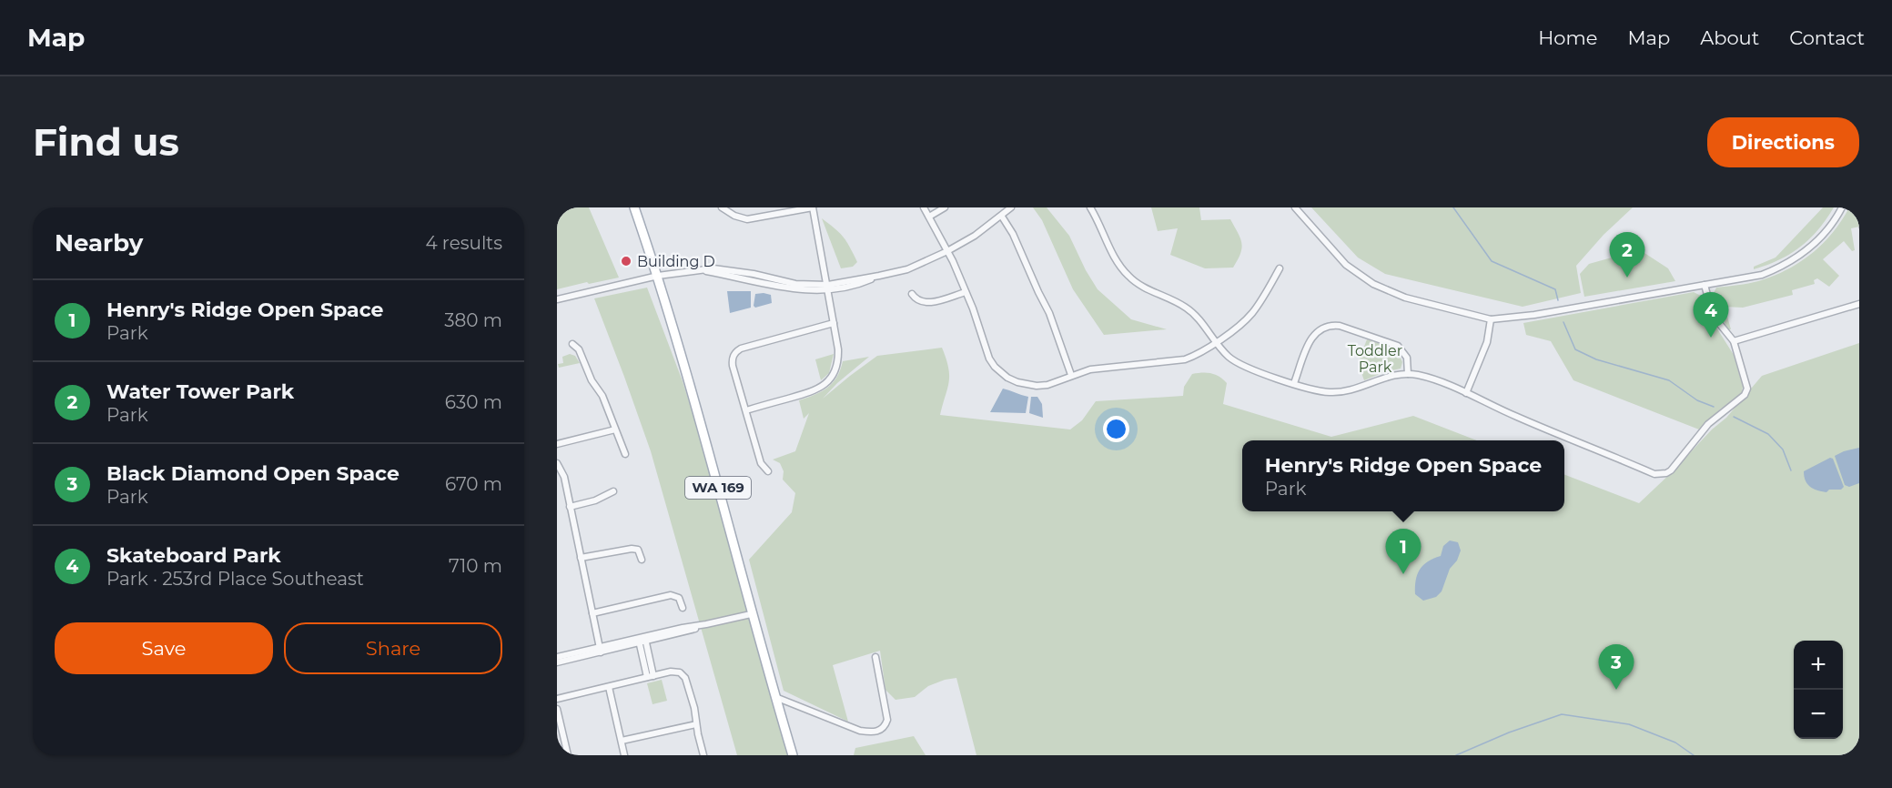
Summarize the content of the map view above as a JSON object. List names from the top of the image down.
{
  "streets": {
    "main road": ["WA 169"]
  },
  "parks": ["Toddler Park"],
  "places": ["Building D"],
  "page": {
    "header": "Map",
    "nav": [
      "Home",
      "Map",
      "About",
      "Contact"
    ],
    "buttons": [
      "Directions",
      ["Save", "Share"]
    ],
    "title": "Find us",
    "heading": ["Nearby", "4 results"],
    "pins": [
      "2",
      "4",
      "1",
      "3"
    ],
    "list": [
      {
        "mark": "1",
        "name": "Henry's Ridge Open Space",
        "note": "Park",
        "value": "380 m"
      },
      {
        "mark": "2",
        "name": "Water Tower Park",
        "note": "Park",
        "value": "630 m"
      },
      {
        "mark": "3",
        "name": "Black Diamond Open Space",
        "note": "Park",
        "value": "670 m"
      },
      {
        "mark": "4",
        "name": "Skateboard Park",
        "note": "Park · 253rd Place Southeast",
        "value": "710 m"
      }
    ],
    "popup": ["Henry's Ridge Open Space", "Park"],
    "map_buttons": ["+", "−"]
  }
}
